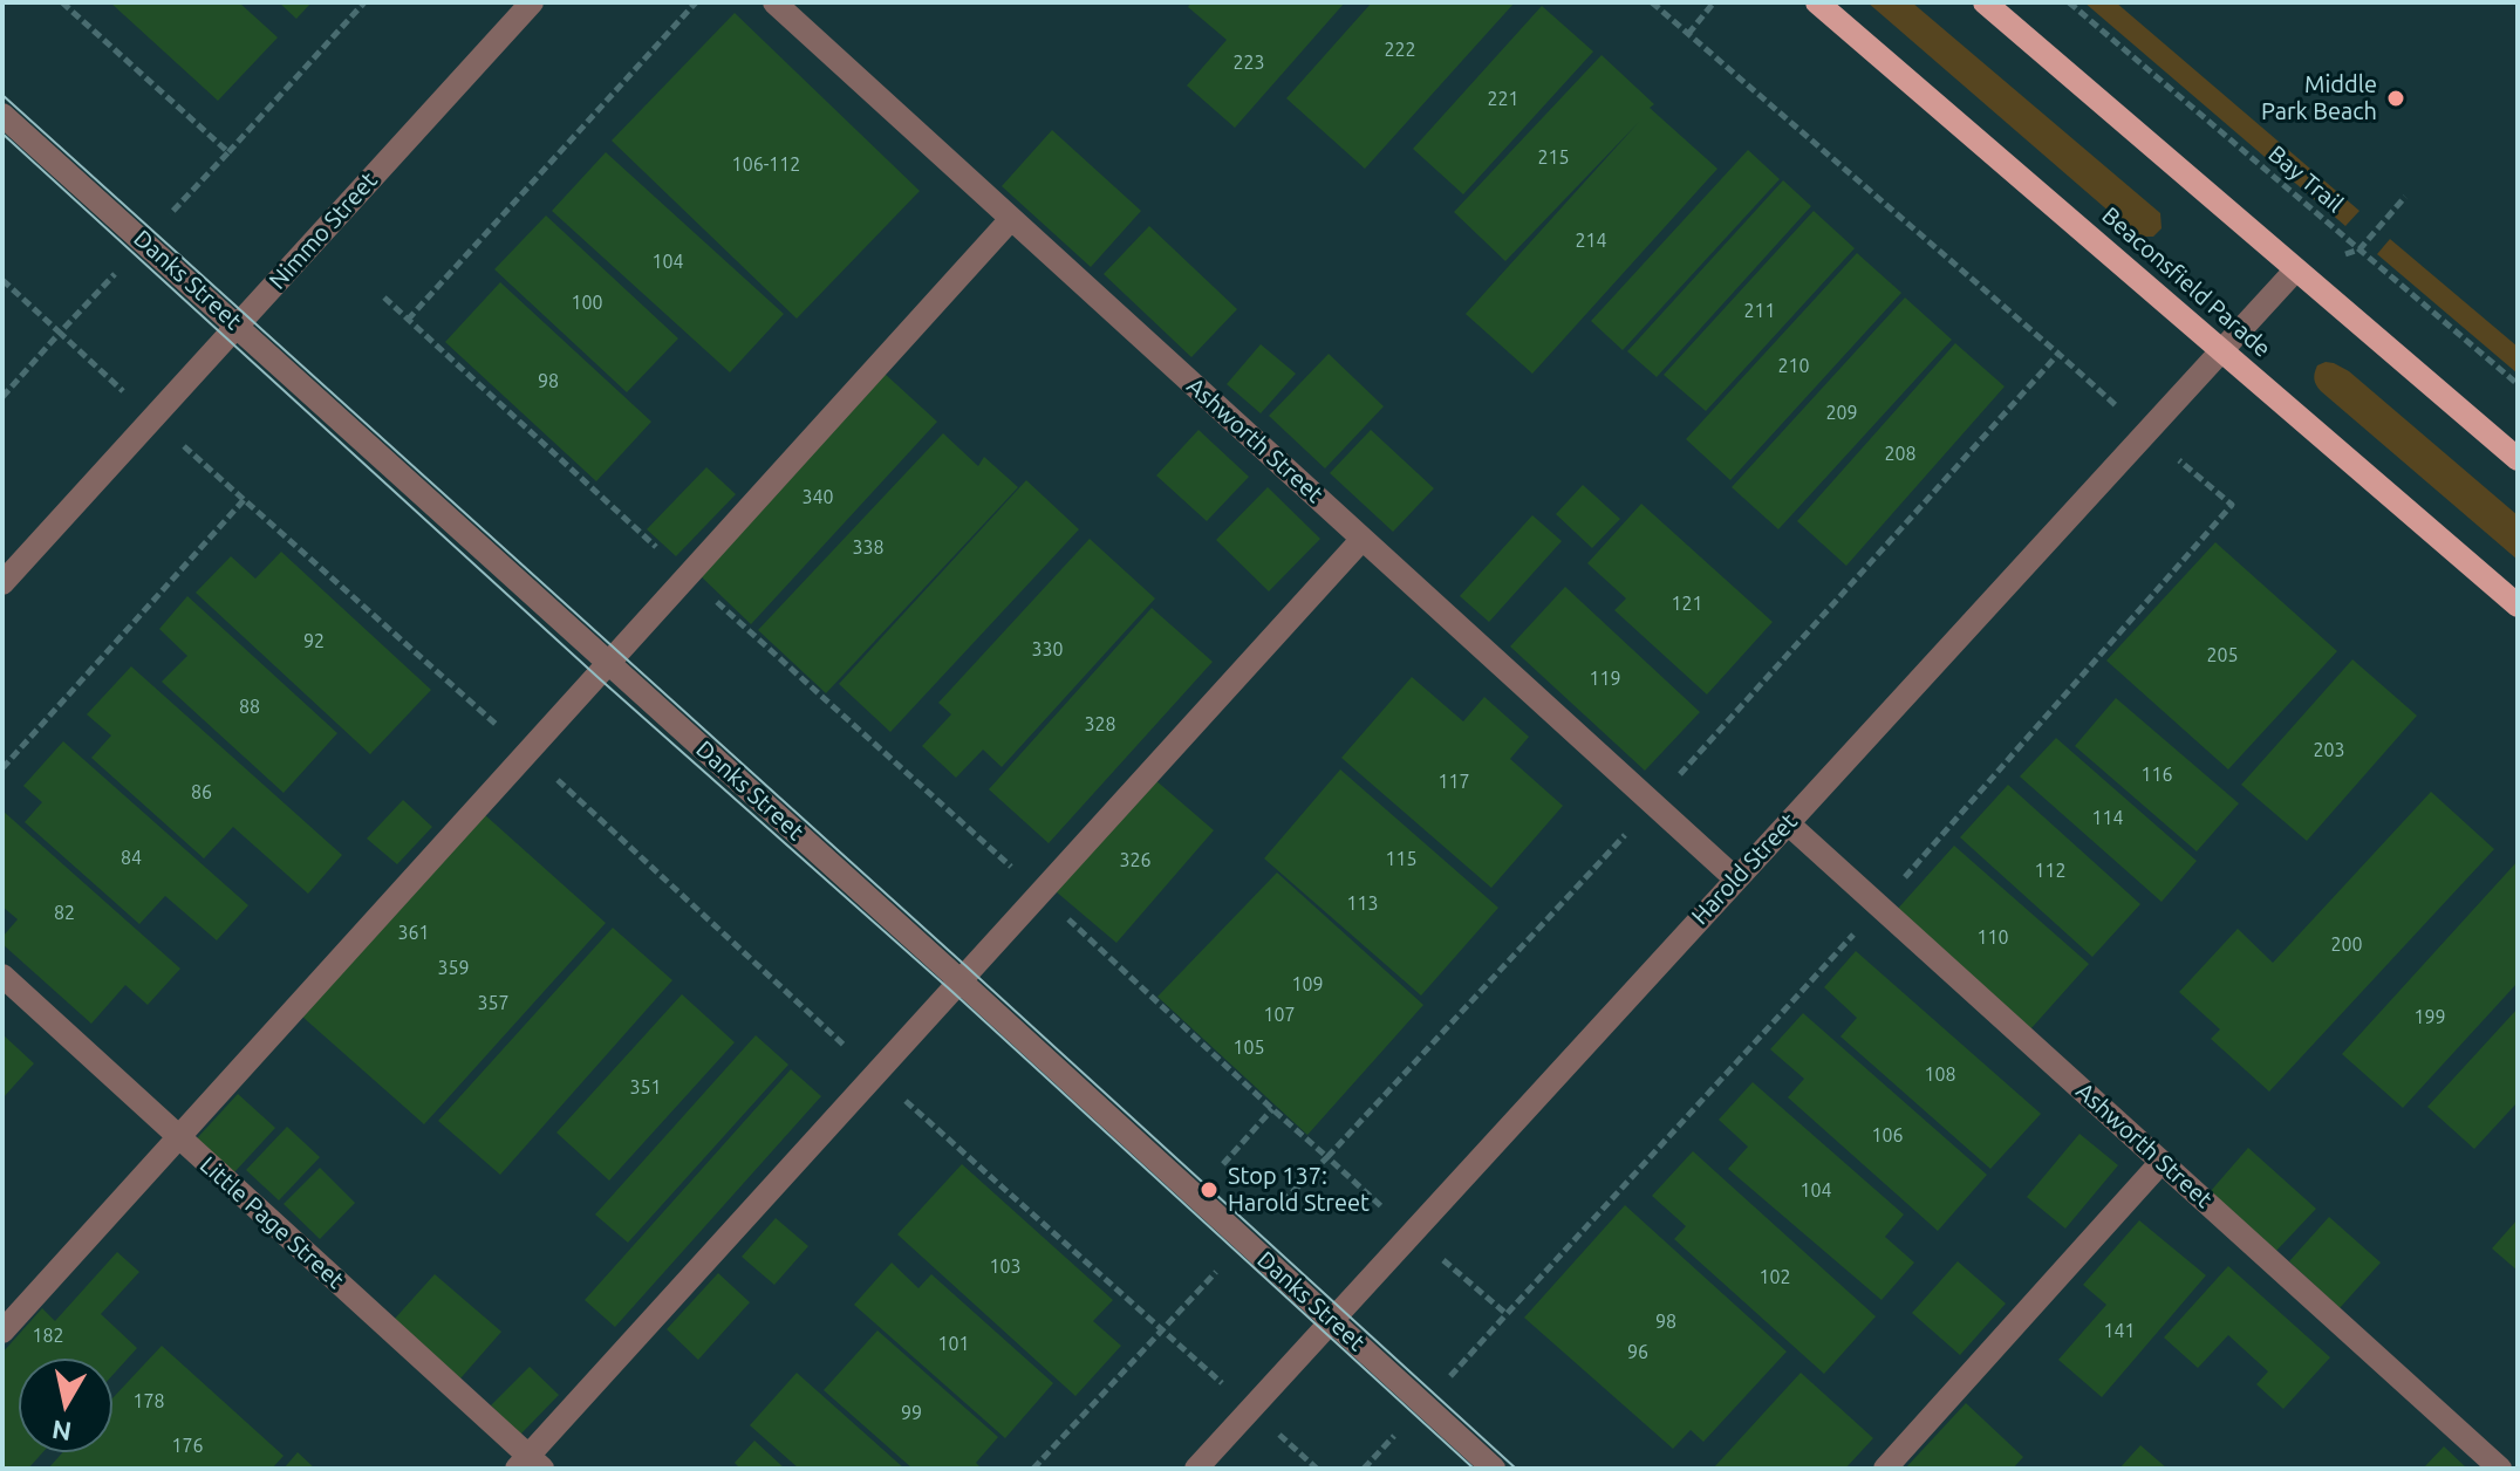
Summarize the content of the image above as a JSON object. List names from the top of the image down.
{
  "streets": {
    "main road": ["Beaconsfield Parade"],
    "street": [
      "Nimmo Street",
      "Danks Street",
      "Ashworth Street",
      "Harold Street",
      "Little Page Street"
    ],
    "path": ["Bay Trail"]
  },
  "crossings": [
    ["Nimmo Street", "Danks Street"],
    ["Danks Street", "Harold Street"],
    ["Beaconsfield Parade", "Harold Street"],
    ["Ashworth Street", "Harold Street"]
  ],
  "places": ["Middle Park Beach", "Stop 137: Harold Street"],
  "house_numbers": [
    "222",
    "223",
    "221",
    "215",
    "106-112",
    "214",
    "104",
    "100",
    "211",
    "210",
    "98",
    "209",
    "208",
    "340",
    "338",
    "121",
    "92",
    "330",
    "205",
    "119",
    "88",
    "328",
    "203",
    "116",
    "117",
    "86",
    "114",
    "84",
    "115",
    "326",
    "112",
    "113",
    "82",
    "361",
    "110",
    "200",
    "359",
    "109",
    "357",
    "107",
    "199",
    "105",
    "108",
    "351",
    "106",
    "104",
    "103",
    "102",
    "98",
    "141",
    "182",
    "101",
    "96",
    "178",
    "99",
    "176"
  ],
  "north": "bottom"
}
